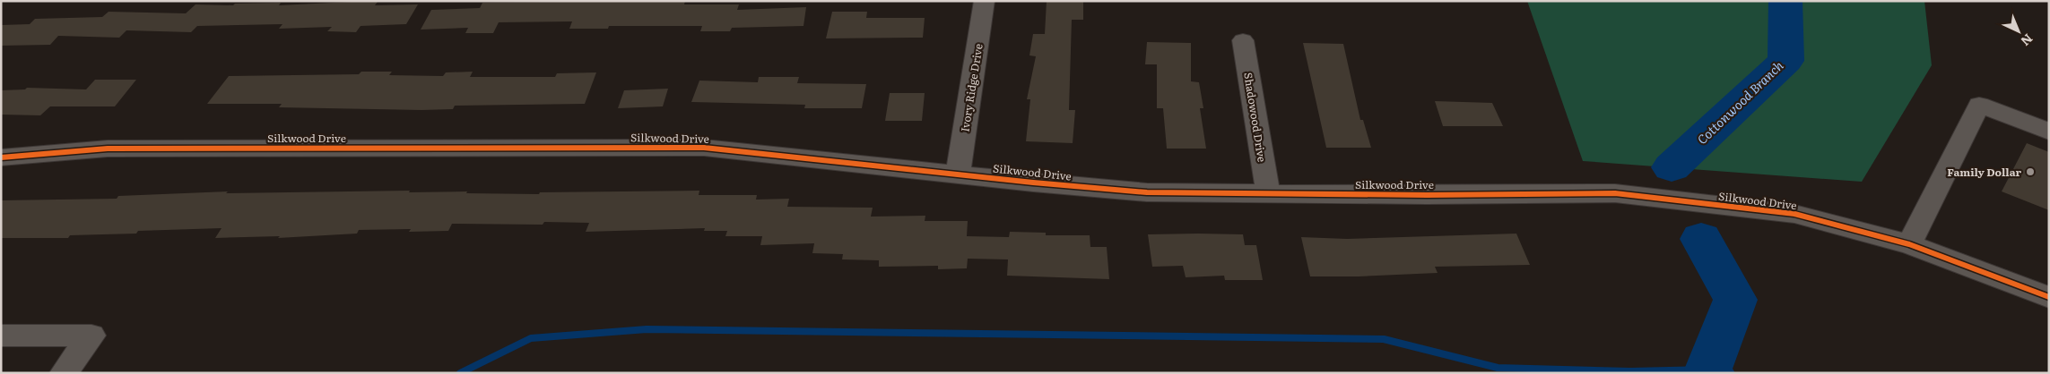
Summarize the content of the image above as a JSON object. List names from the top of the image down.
{
  "streets": {
    "street": ["Ivory Ridge Drive", "Shadowood Drive", "Silkwood Drive"]
  },
  "crossings": [
    ["Ivory Ridge Drive", "Silkwood Drive"],
    ["Shadowood Drive", "Silkwood Drive"]
  ],
  "water": ["Cottonwood Branch"],
  "places": ["Family Dollar"],
  "north": "bottom right"
}
